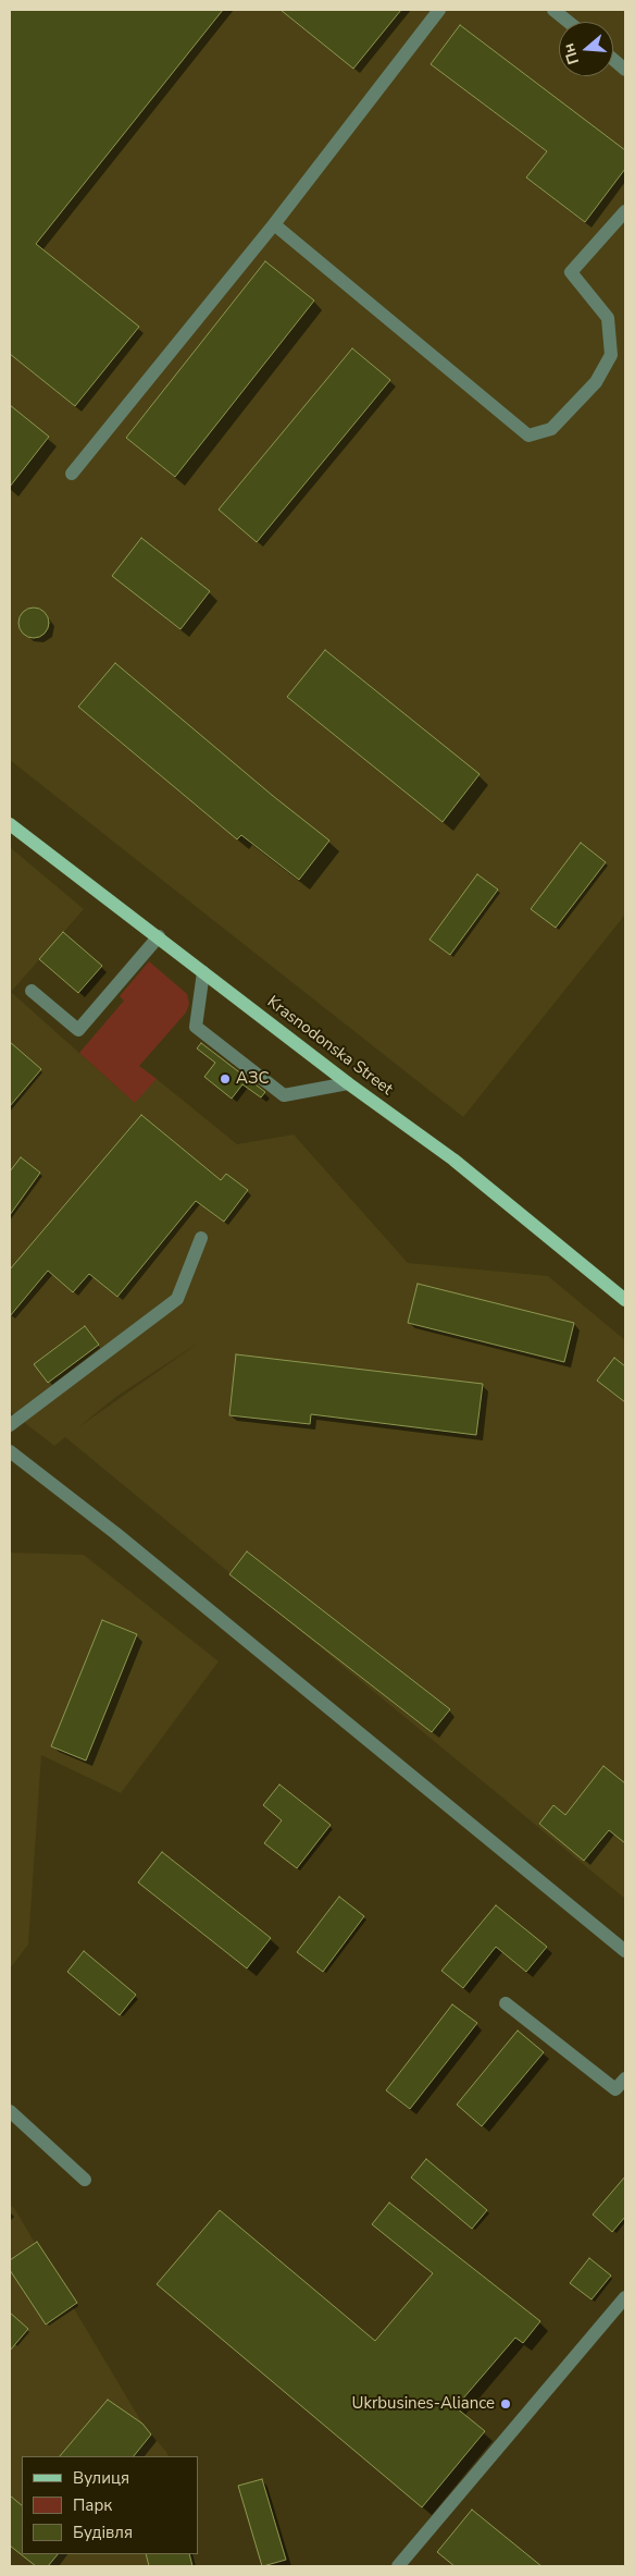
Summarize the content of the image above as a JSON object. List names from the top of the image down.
{
  "streets": {
    "main road": ["Krasnodonska Street"]
  },
  "places": ["АЗС", "Ukrbusines-Aliance"],
  "legend": ["Вулиця", "Парк", "Будівля"],
  "north": "left"
}
